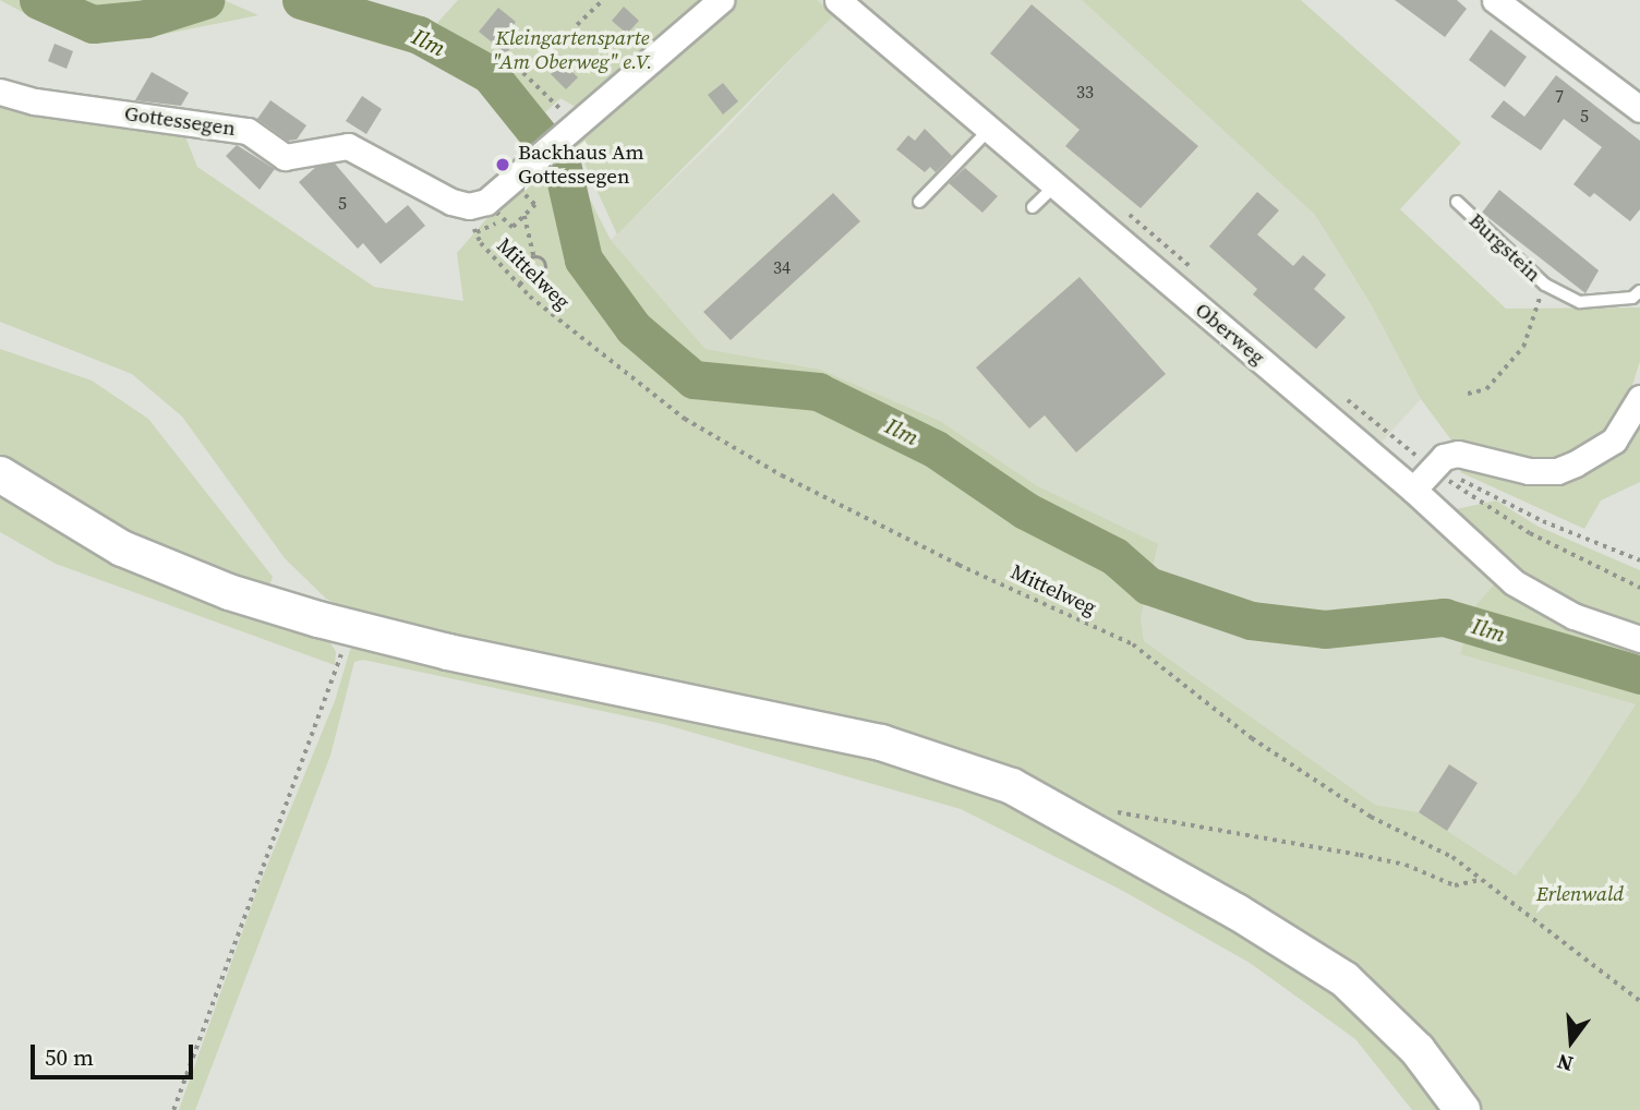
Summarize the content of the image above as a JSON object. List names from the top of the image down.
{
  "streets": {
    "street": ["Gottessegen", "Oberweg"],
    "lane": ["Burgstein"],
    "path": ["Mittelweg"]
  },
  "crossings": [
    ["Gottessegen", "Mittelweg"]
  ],
  "water": ["Ilm"],
  "parks": ["Kleingartensparte \"Am Oberweg\" e.V.", "Erlenwald"],
  "places": ["Backhaus Am Gottessegen"],
  "house_numbers": [
    "33",
    "7",
    "5",
    "5",
    "34"
  ],
  "scale_bar": "50 m",
  "north": "bottom"
}
